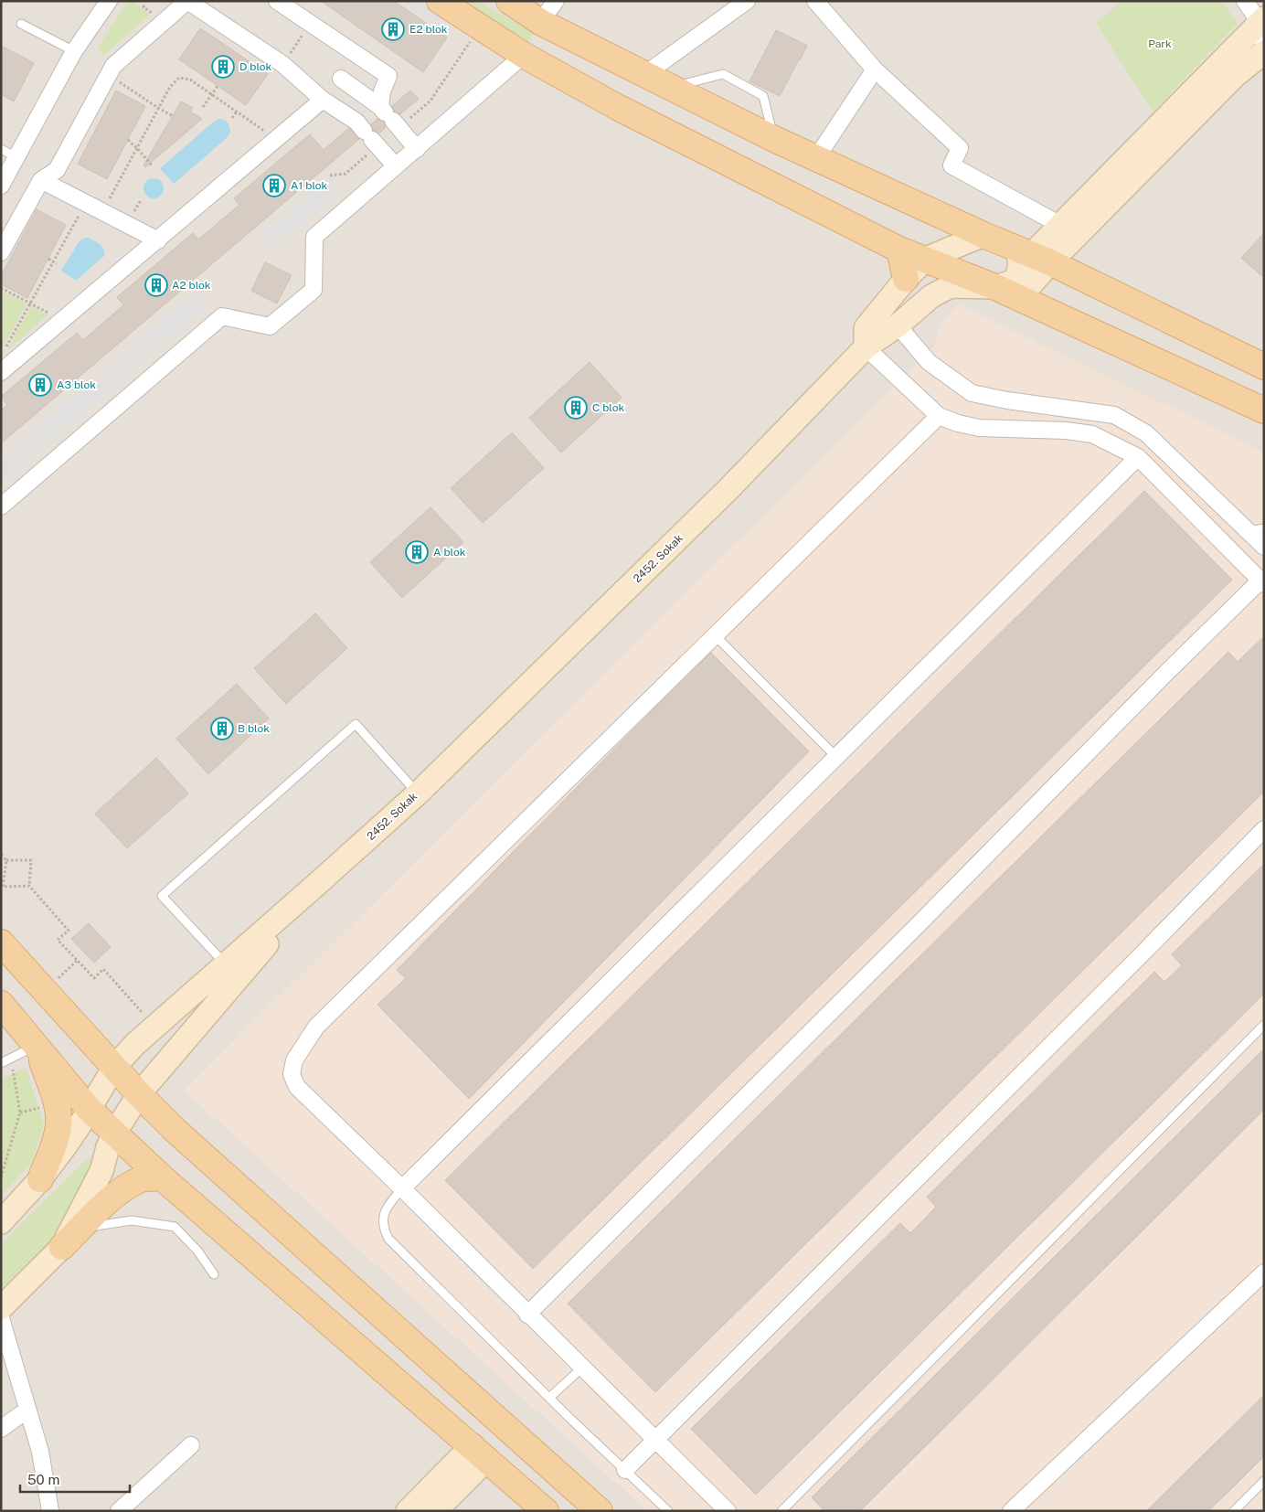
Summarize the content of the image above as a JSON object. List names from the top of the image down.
{
  "streets": {
    "main road": ["2452. Sokak"]
  },
  "parks": ["Park"],
  "places": {
    "building": [
      "E2 blok",
      "D blok",
      "A1 blok",
      "A2 blok",
      "A3 blok",
      "C blok",
      "A blok",
      "B blok"
    ]
  },
  "scale_bar": "50 m"
}
